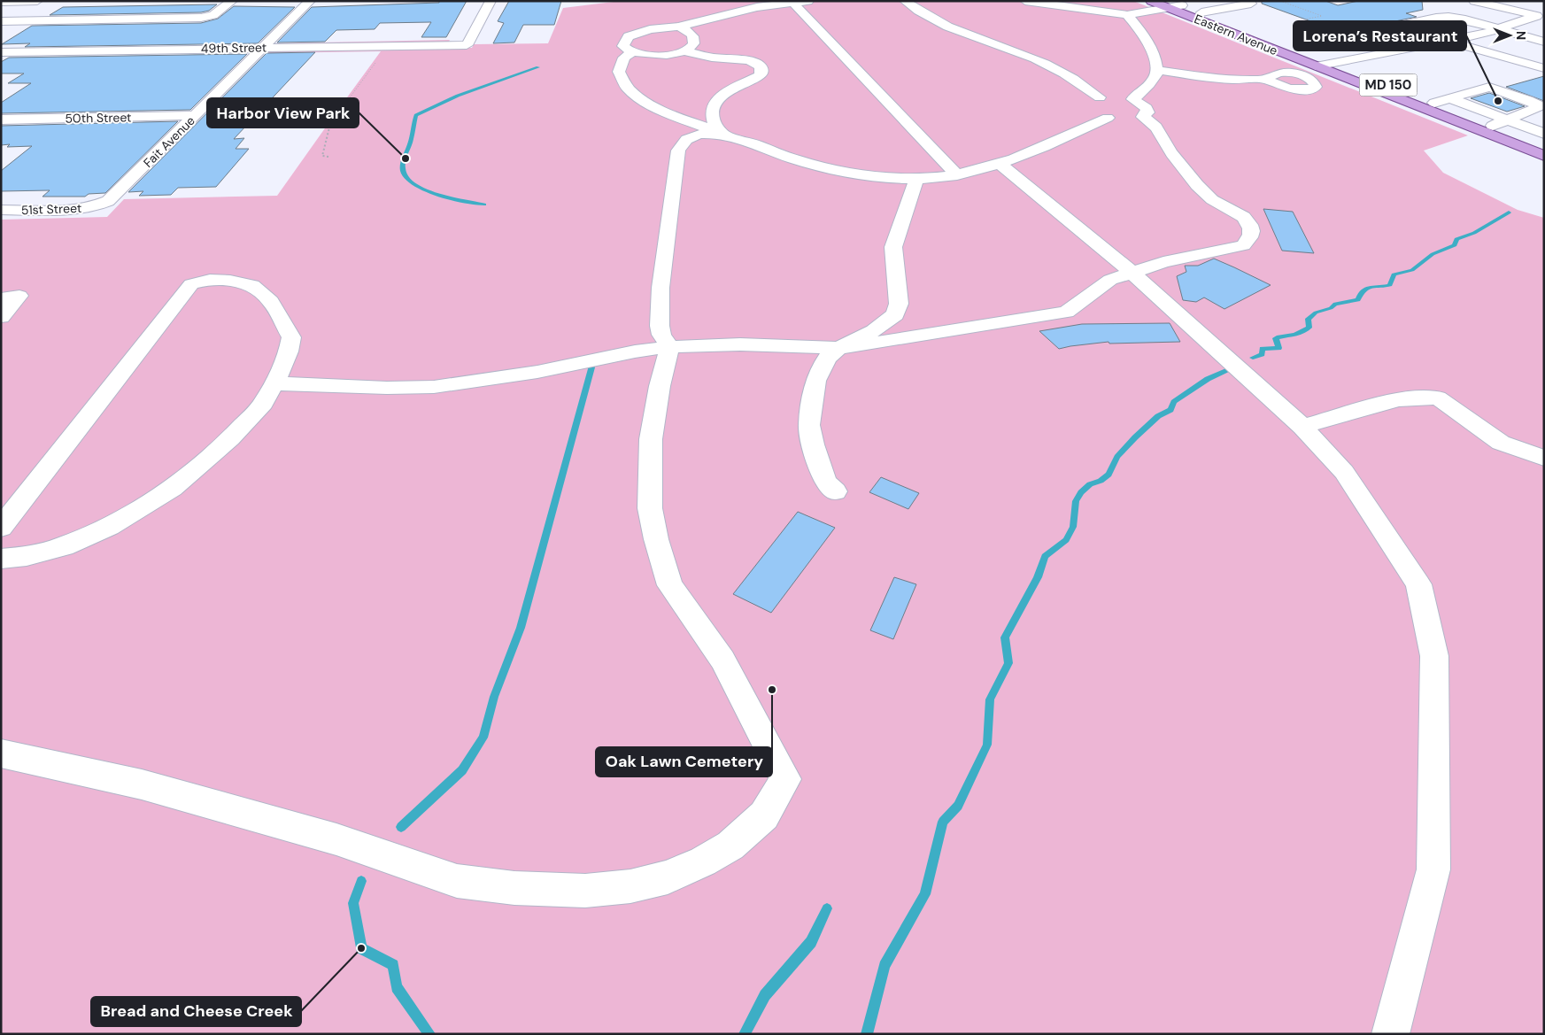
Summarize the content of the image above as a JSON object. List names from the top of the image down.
{
  "streets": {
    "main road": ["Eastern Avenue", "MD 150"],
    "street": [
      "49th Street",
      "50th Street",
      "Fait Avenue",
      "51st Street"
    ]
  },
  "crossings": [
    ["49th Street", "Fait Avenue"],
    ["50th Street", "Fait Avenue"],
    ["Fait Avenue", "51st Street"]
  ],
  "places": [
    "Lorena’s Restaurant",
    "Harbor View Park",
    "Oak Lawn Cemetery",
    "Bread and Cheese Creek"
  ],
  "north": "right"
}
